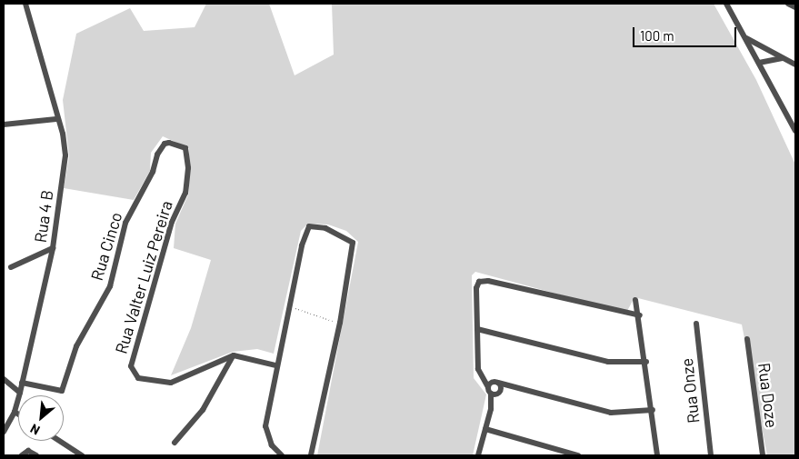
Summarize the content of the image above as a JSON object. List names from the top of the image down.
{
  "streets": {
    "street": [
      "Rua 4 B",
      "Rua Cinco",
      "Rua Valter Luiz Pereira",
      "Rua Onze",
      "Rua Doze"
    ]
  },
  "crossings": [
    ["Rua 4 B", "Rua Cinco"],
    ["Rua Cinco", "Rua Valter Luiz Pereira"]
  ],
  "scale_bar": "100 m",
  "north": "bottom left"
}
